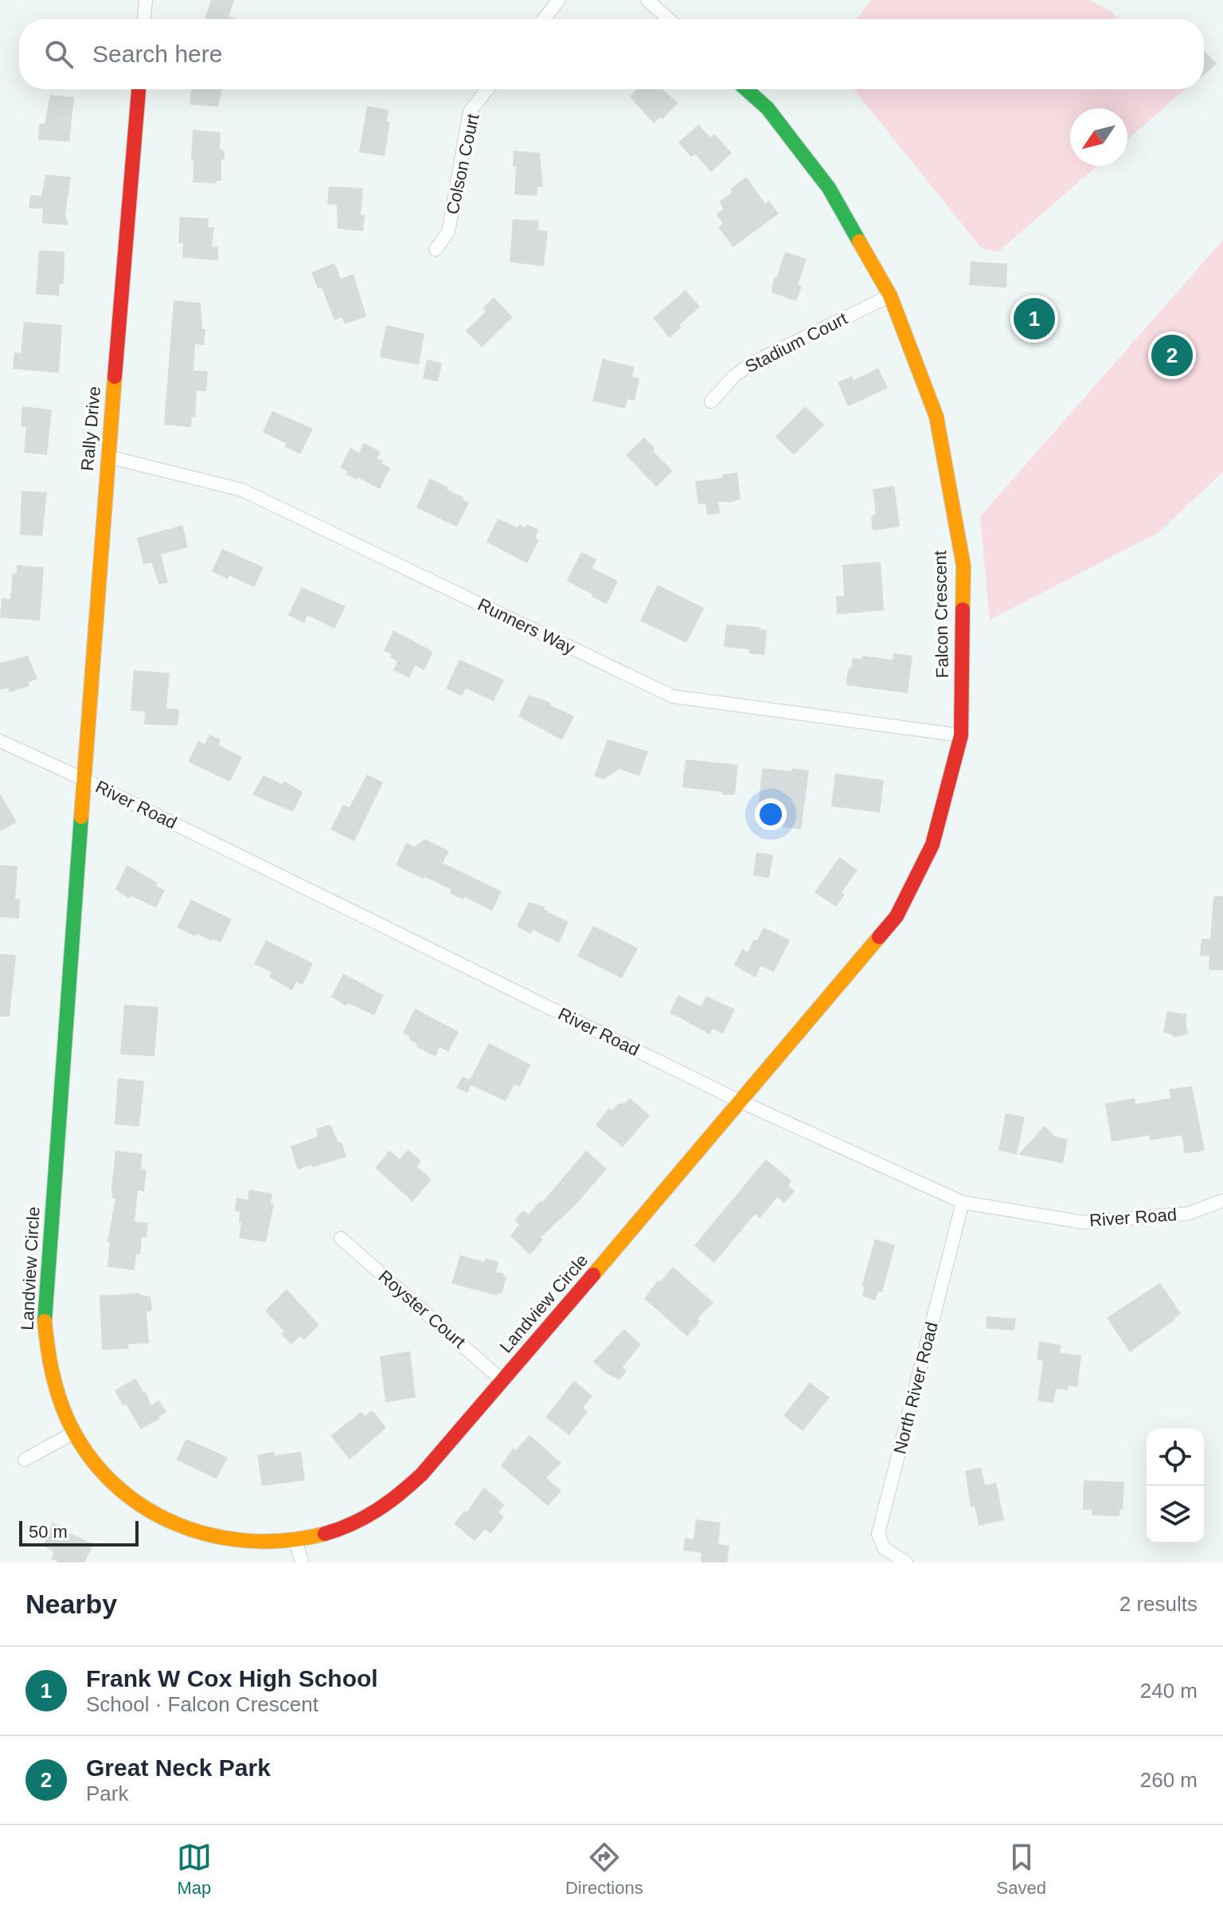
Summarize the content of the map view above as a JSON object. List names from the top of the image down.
{
  "streets": {
    "street": [
      "Colson Court",
      "Stadium Court",
      "Rally Drive",
      "Falcon Crescent",
      "Runners Way",
      "River Road",
      "Landview Circle",
      "Royster Court",
      "North River Road"
    ]
  },
  "crossings": [
    ["Stadium Court", "Falcon Crescent"],
    ["Rally Drive", "Runners Way"],
    ["Rally Drive", "River Road"],
    ["Rally Drive", "Landview Circle"],
    ["Falcon Crescent", "Runners Way"],
    ["Falcon Crescent", "River Road"],
    ["Falcon Crescent", "Landview Circle"],
    ["River Road", "Landview Circle"],
    ["River Road", "North River Road"],
    ["Landview Circle", "Royster Court"]
  ],
  "scale_bar": "50 m",
  "north": "bottom left",
  "page": {
    "search": "Search here",
    "pins": ["1", "2"],
    "scale": "50 m",
    "heading": ["Nearby", "2 results"],
    "list": [
      {
        "mark": "1",
        "name": "Frank W Cox High School",
        "note": "School · Falcon Crescent",
        "value": "240 m"
      },
      {
        "mark": "2",
        "name": "Great Neck Park",
        "note": "Park",
        "value": "260 m"
      }
    ],
    "nav": ["Map", "Directions", "Saved"]
  }
}
